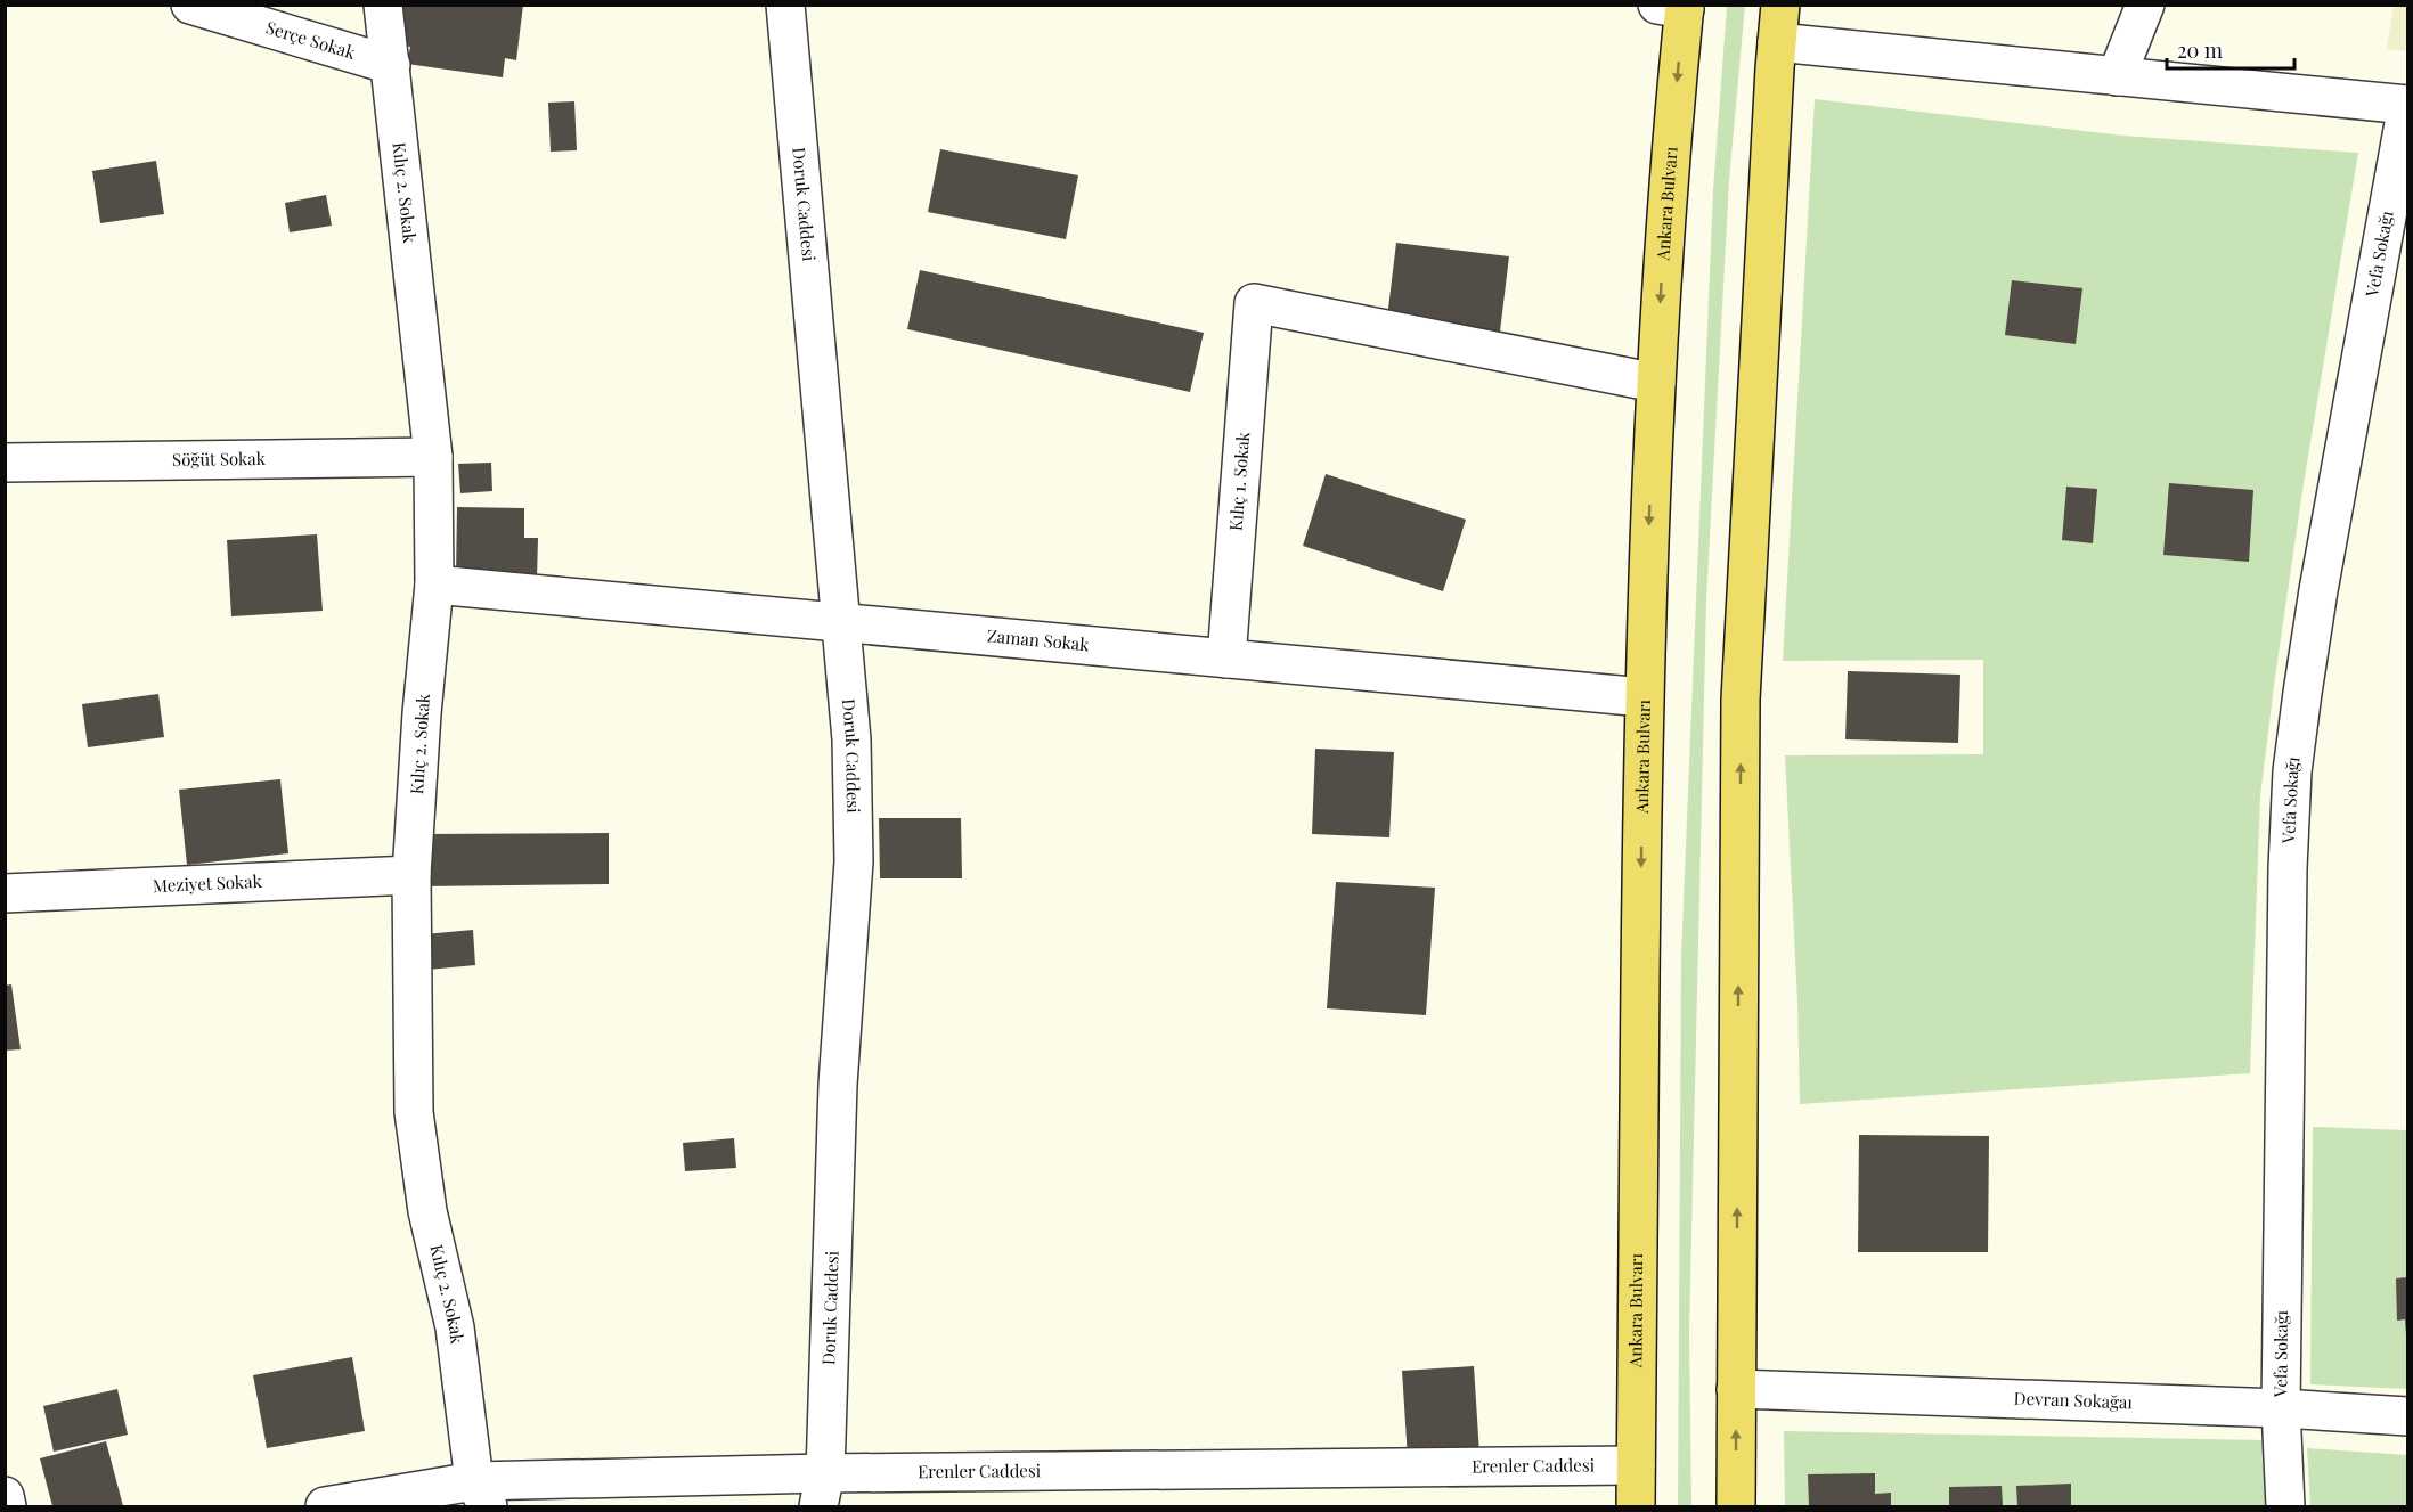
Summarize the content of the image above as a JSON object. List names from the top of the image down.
{
  "streets": {
    "main road": ["Ankara Bulvarı"],
    "street": [
      "Serçe Sokak",
      "Kılıç 2. Sokak",
      "Doruk Caddesi",
      "Vefa Sokağı",
      "Söğüt Sokak",
      "Kılıç 1. Sokak",
      "Zaman Sokak",
      "Meziyet Sokak",
      "Devran Sokağaı",
      "Erenler Caddesi"
    ]
  },
  "crossings": [
    ["Serçe Sokak", "Kılıç 2. Sokak"],
    ["Kılıç 2. Sokak", "Söğüt Sokak"],
    ["Kılıç 2. Sokak", "Zaman Sokak"],
    ["Kılıç 2. Sokak", "Meziyet Sokak"],
    ["Kılıç 2. Sokak", "Erenler Caddesi"],
    ["Ankara Bulvarı", "Kılıç 1. Sokak"],
    ["Ankara Bulvarı", "Zaman Sokak"],
    ["Ankara Bulvarı", "Erenler Caddesi"],
    ["Doruk Caddesi", "Zaman Sokak"],
    ["Doruk Caddesi", "Erenler Caddesi"],
    ["Vefa Sokağı", "Devran Sokağaı"],
    ["Kılıç 1. Sokak", "Zaman Sokak"]
  ],
  "scale_bar": "20 m"
}
